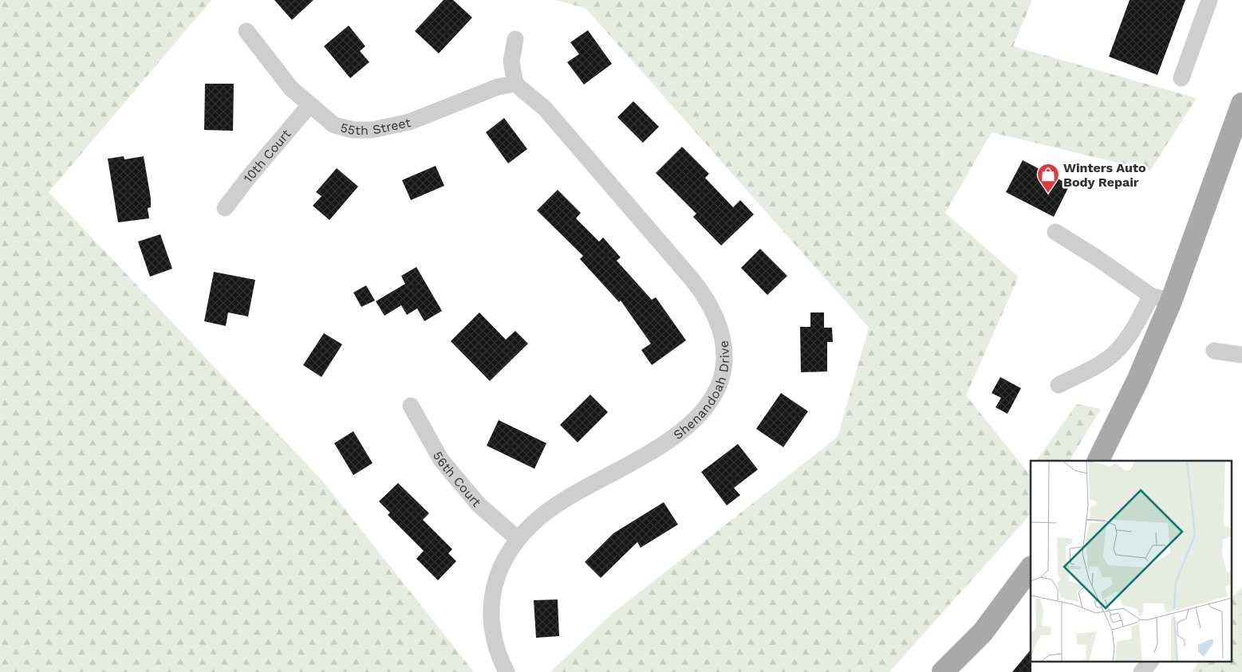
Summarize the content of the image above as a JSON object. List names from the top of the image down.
{
  "streets": {
    "street": [
      "55th Street",
      "10th Court",
      "Shenandoah Drive",
      "56th Court"
    ]
  },
  "crossings": [
    ["55th Street", "10th Court"],
    ["55th Street", "Shenandoah Drive"],
    ["Shenandoah Drive", "56th Court"]
  ],
  "places": {
    "shop": ["Winters Auto Body Repair"]
  }
}
